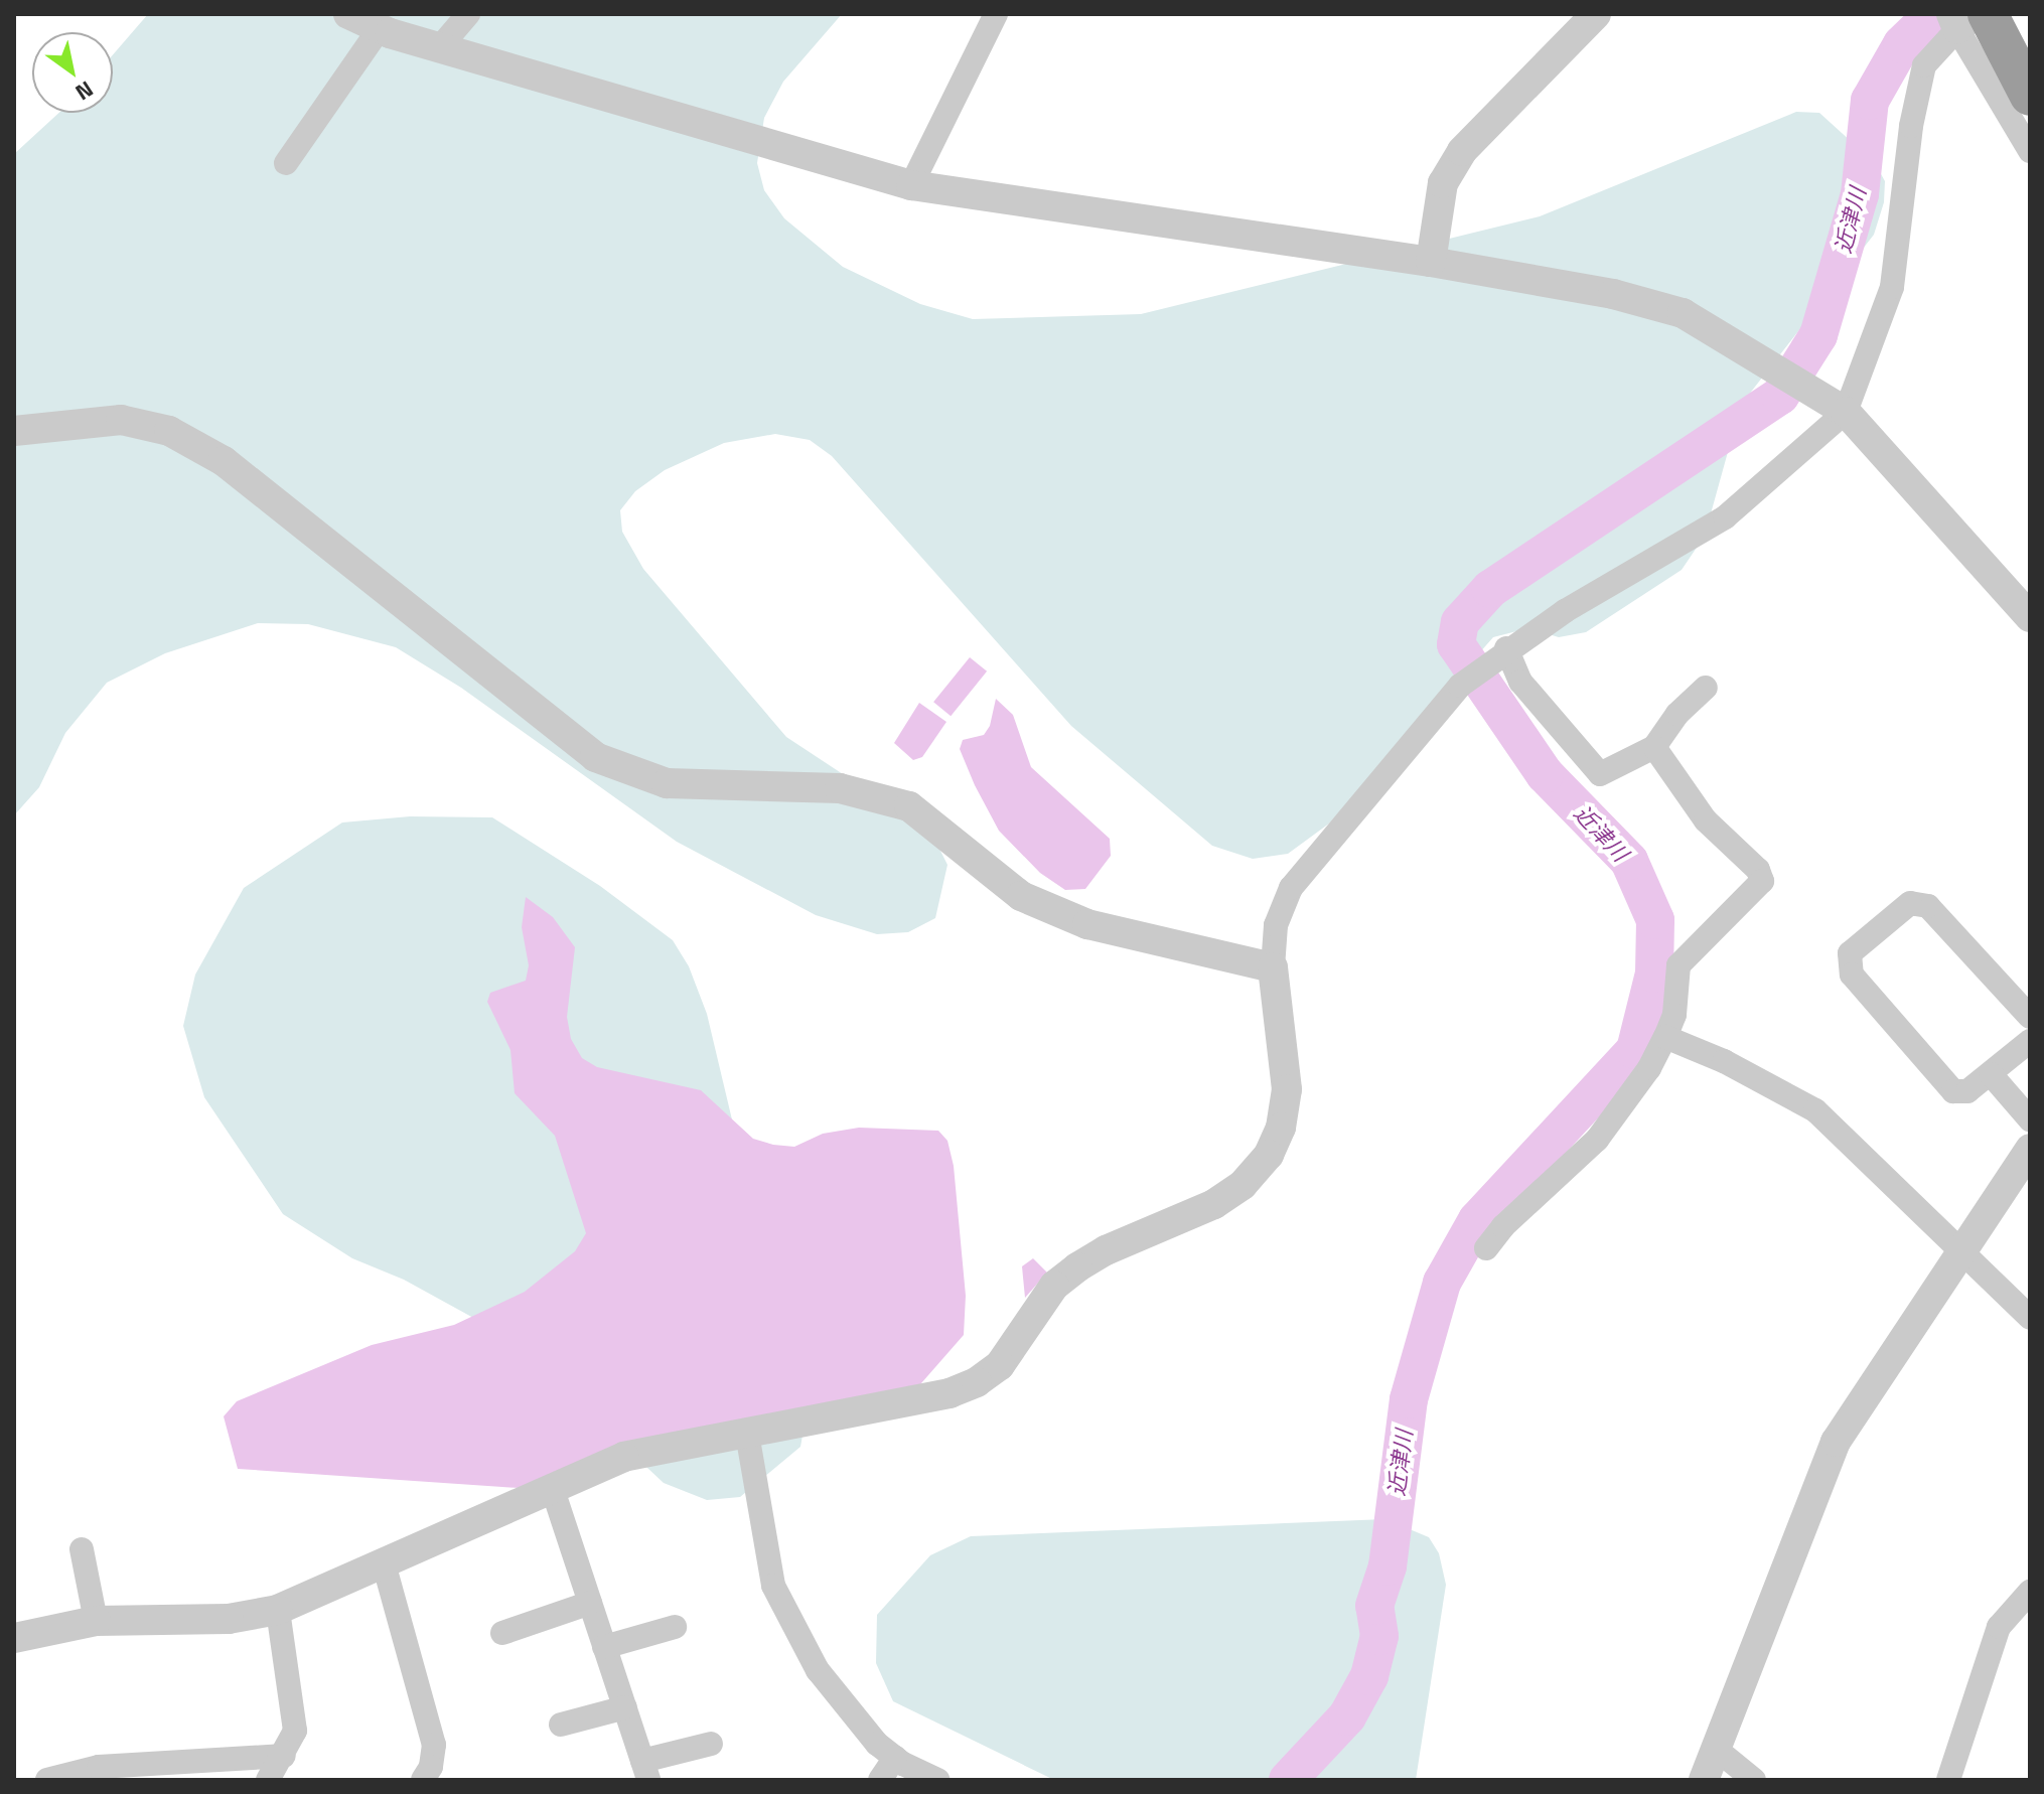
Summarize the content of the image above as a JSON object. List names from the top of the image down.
{
  "water": ["近津川"],
  "north": "bottom right"
}
